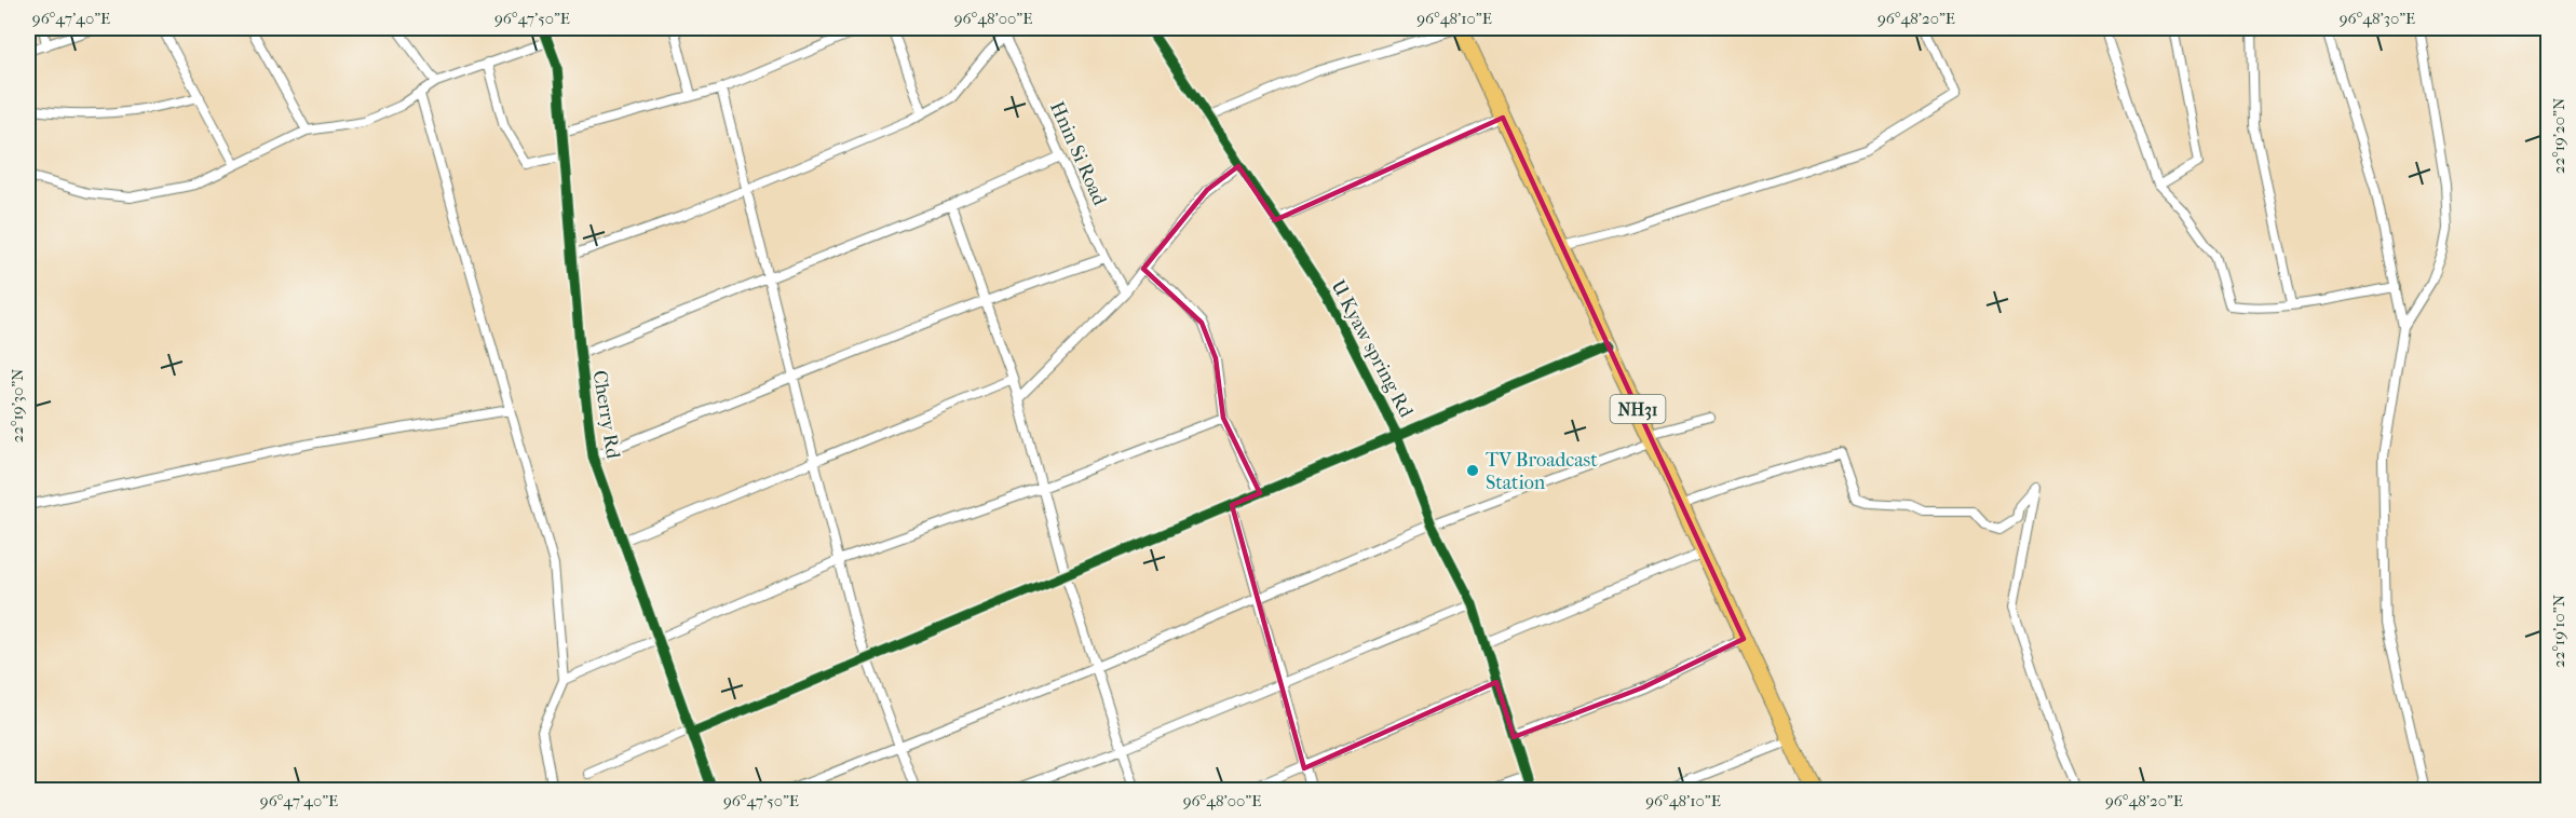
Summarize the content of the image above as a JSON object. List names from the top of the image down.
{
  "streets": {
    "highway": ["NH31"],
    "street": ["Hnin Si Road", "U Kyaw spring Rd", "Cherry Rd"]
  },
  "places": ["TV Broadcast Station"],
  "coordinates": [
    "96°47'40\"E",
    "96°47'50\"E",
    "96°48'00\"E",
    "96°48'10\"E",
    "96°48'20\"E",
    "96°48'30\"E",
    "22°19'20\"N",
    "22°19'30\"N",
    "22°19'10\"N"
  ]
}
